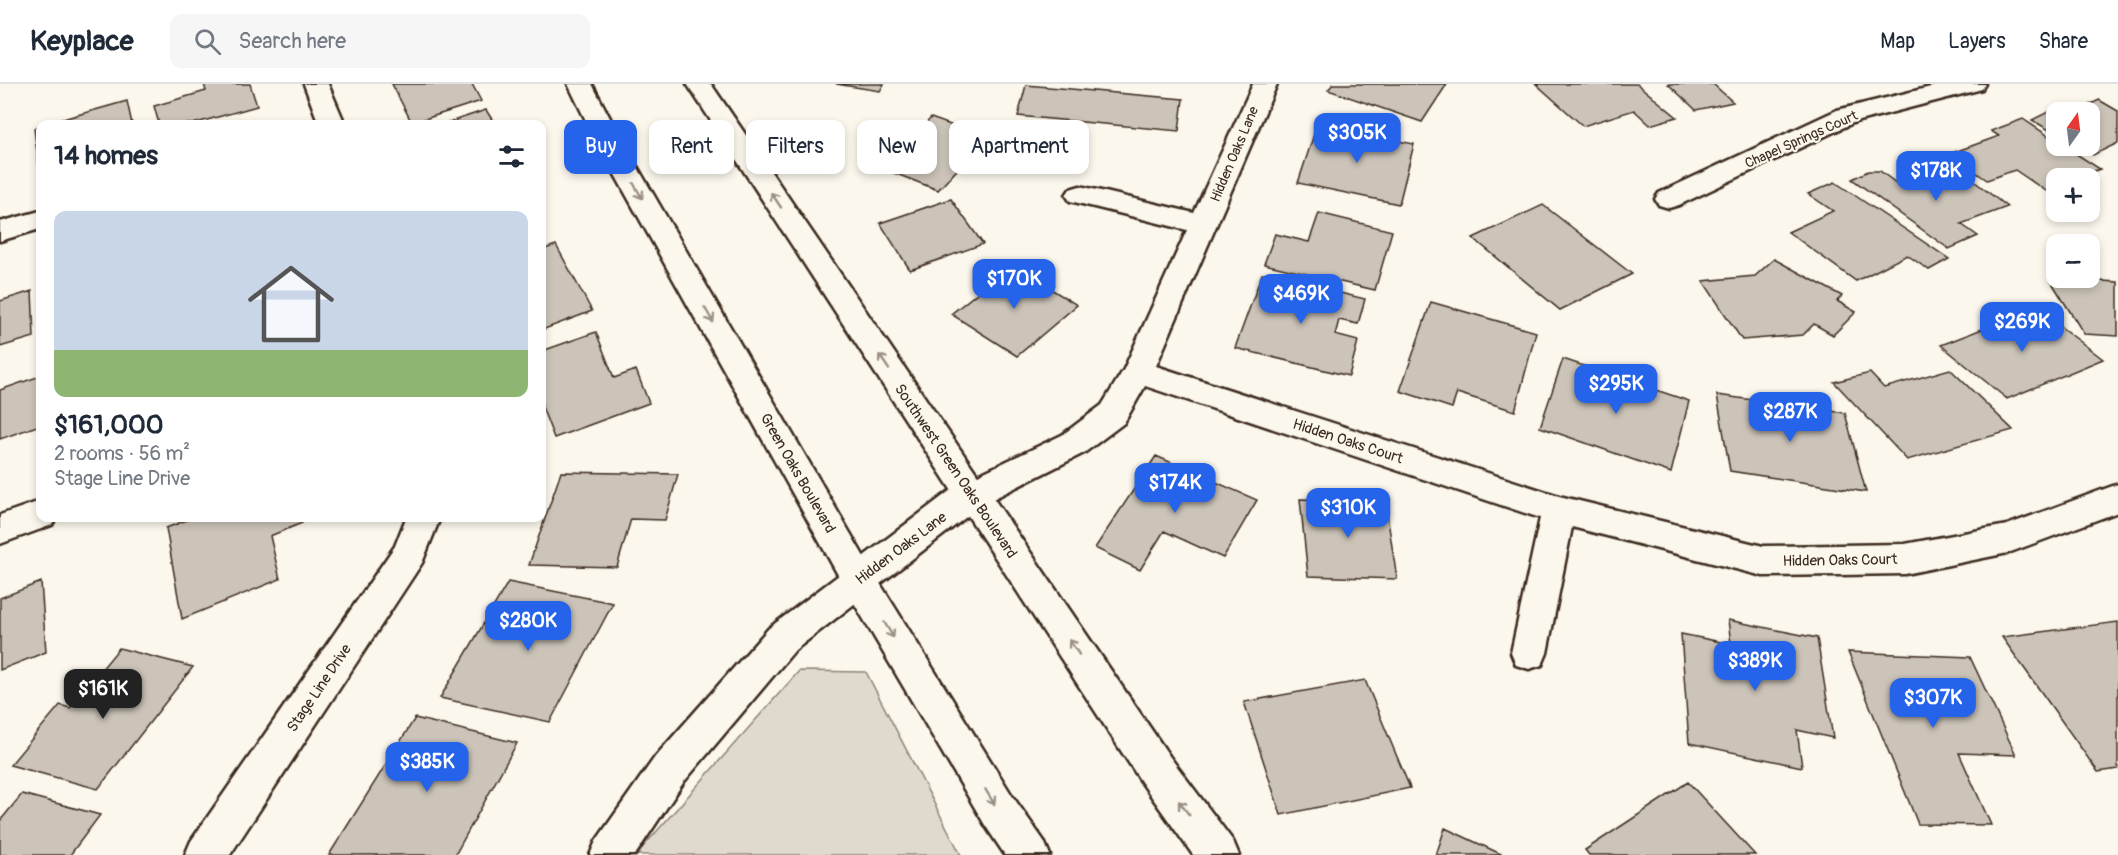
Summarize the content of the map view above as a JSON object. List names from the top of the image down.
{
  "streets": {
    "street": [
      "Chapel Springs Court",
      "Hidden Oaks Lane",
      "Hidden Oaks Court",
      "Southwest Green Oaks Boulevard",
      "Green Oaks Boulevard",
      "Stage Line Drive"
    ]
  },
  "crossings": [
    ["Hidden Oaks Lane", "Hidden Oaks Court"],
    ["Hidden Oaks Lane", "Southwest Green Oaks Boulevard"],
    ["Hidden Oaks Lane", "Green Oaks Boulevard"]
  ],
  "one_way": ["Southwest Green Oaks Boulevard", "Green Oaks Boulevard"],
  "north": "top",
  "page": {
    "header": "Keyplace",
    "search": "Search here",
    "nav": ["Map", "Layers", "Share"],
    "map_buttons": ["+", "−"],
    "price": [
      "$305K",
      "$178K",
      "$170K",
      "$469K",
      "$269K",
      "$295K",
      "$287K",
      "$174K",
      "$310K",
      "$280K",
      "$389K",
      "$161K",
      "$307K",
      "$385K"
    ],
    "chip": [
      "Buy",
      "Rent",
      "Filters",
      "New",
      "Apartment"
    ],
    "heading": "14 homes",
    "list": [
      {
        "name": "$161,000",
        "note": "2 rooms · 56 m² · Stage Line Drive"
      }
    ]
  }
}
